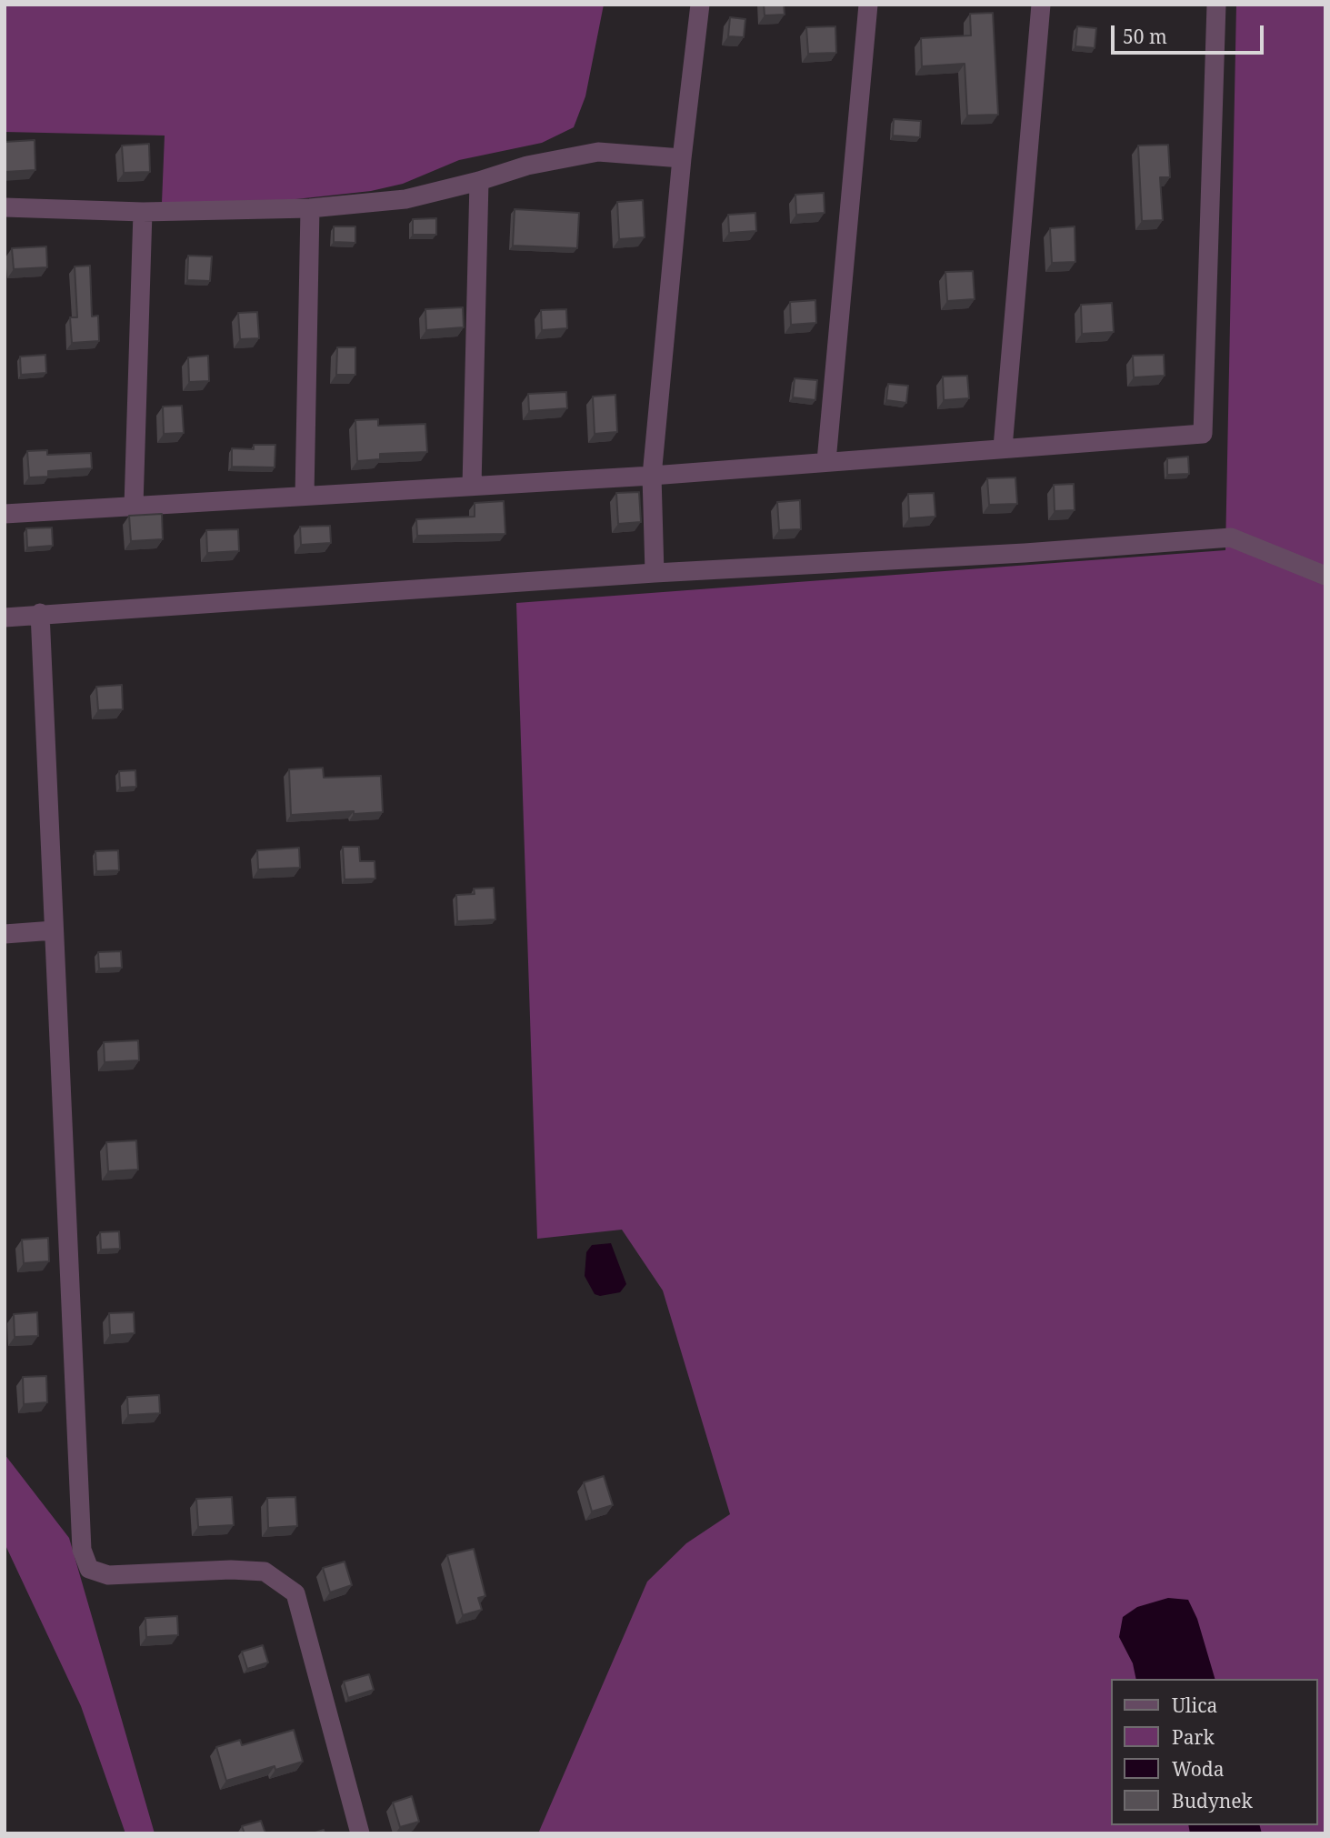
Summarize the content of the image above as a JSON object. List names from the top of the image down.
{
  "legend": [
    "Ulica",
    "Park",
    "Woda",
    "Budynek"
  ],
  "scale_bar": "50 m"
}
